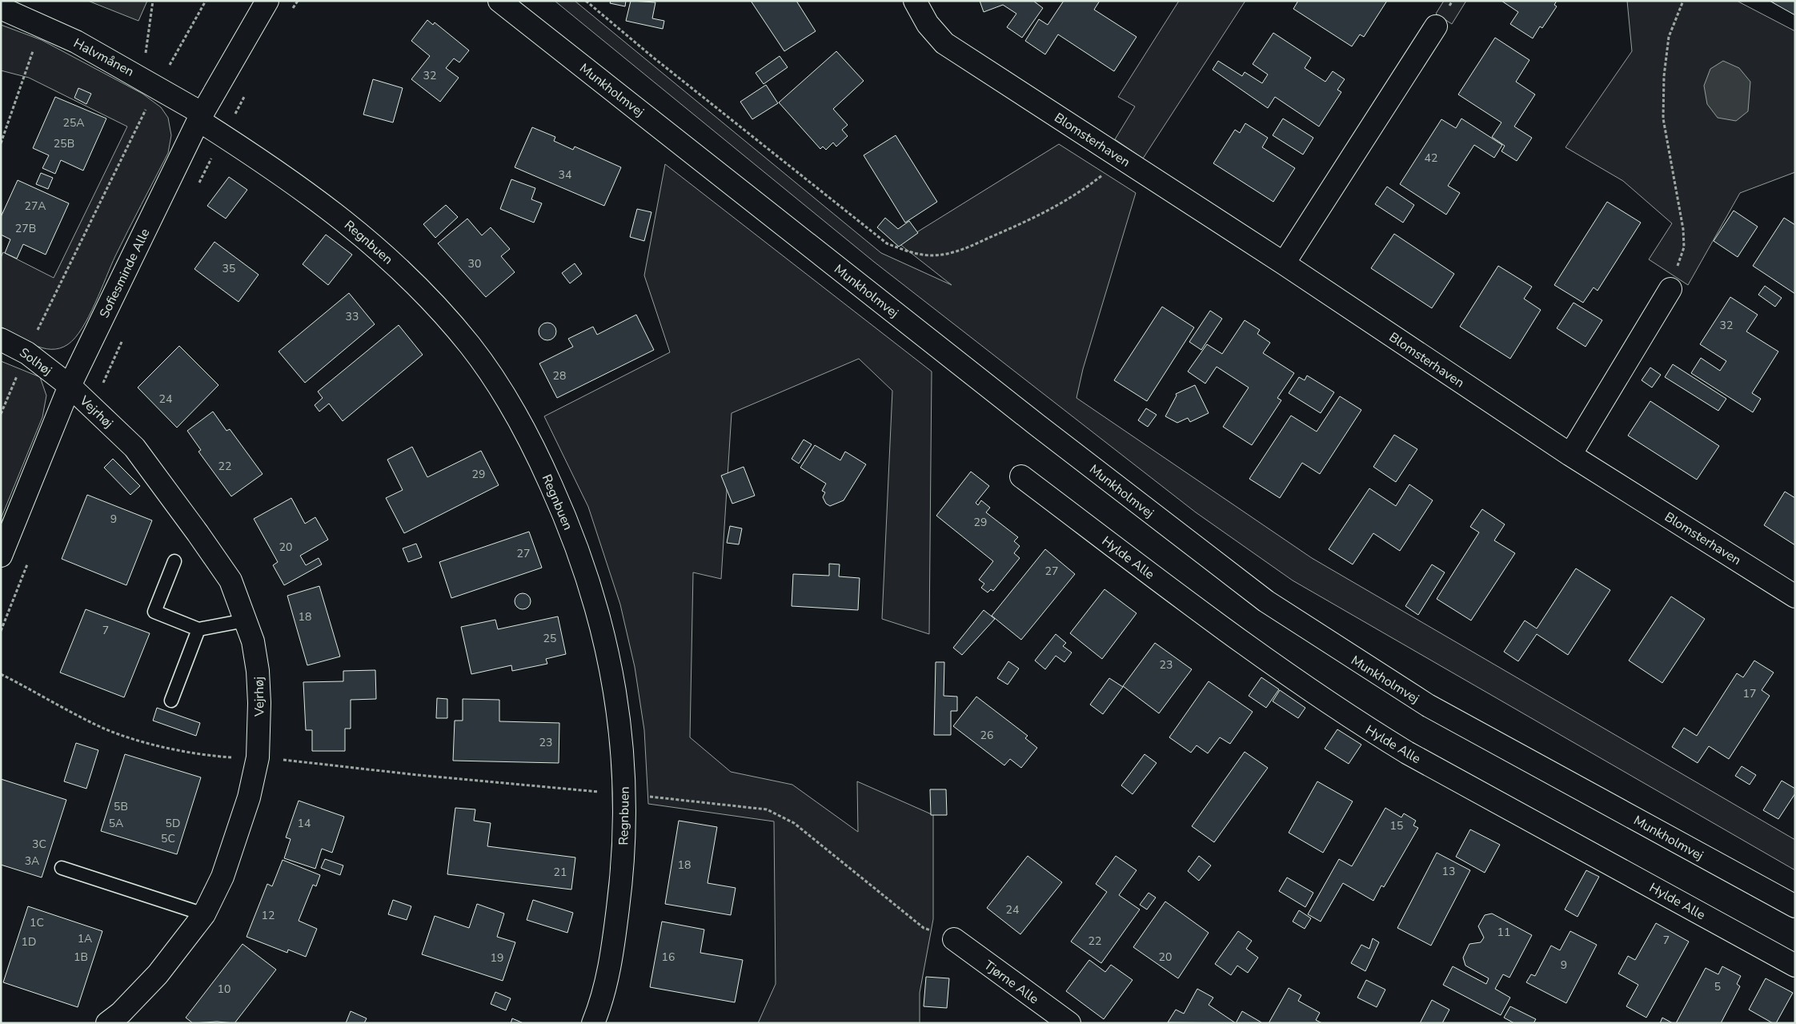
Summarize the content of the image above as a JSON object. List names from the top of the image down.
{
  "streets": {
    "street": [
      "Halvmånen",
      "Munkholmvej",
      "Blomsterhaven",
      "Regnbuen",
      "Sofiesminde Alle",
      "Solhøj",
      "Vejrhøj",
      "Hylde Alle",
      "Tjørne Alle"
    ]
  },
  "crossings": [
    ["Halvmånen", "Regnbuen"],
    ["Halvmånen", "Sofiesminde Alle"],
    ["Regnbuen", "Sofiesminde Alle"],
    ["Sofiesminde Alle", "Solhøj"],
    ["Sofiesminde Alle", "Vejrhøj"],
    ["Solhøj", "Vejrhøj"]
  ],
  "house_numbers": [
    "32",
    "25A",
    "25B",
    "42",
    "34",
    "27A",
    "27B",
    "30",
    "35",
    "33",
    "32",
    "28",
    "24",
    "22",
    "29",
    "9",
    "29",
    "20",
    "27",
    "27",
    "18",
    "7",
    "25",
    "23",
    "17",
    "26",
    "23",
    "5B",
    "5A",
    "5D",
    "14",
    "15",
    "5C",
    "3C",
    "3A",
    "18",
    "13",
    "21",
    "24",
    "12",
    "1C",
    "11",
    "1A",
    "7",
    "22",
    "1D",
    "1B",
    "16",
    "20",
    "19",
    "9",
    "5",
    "10"
  ]
}
